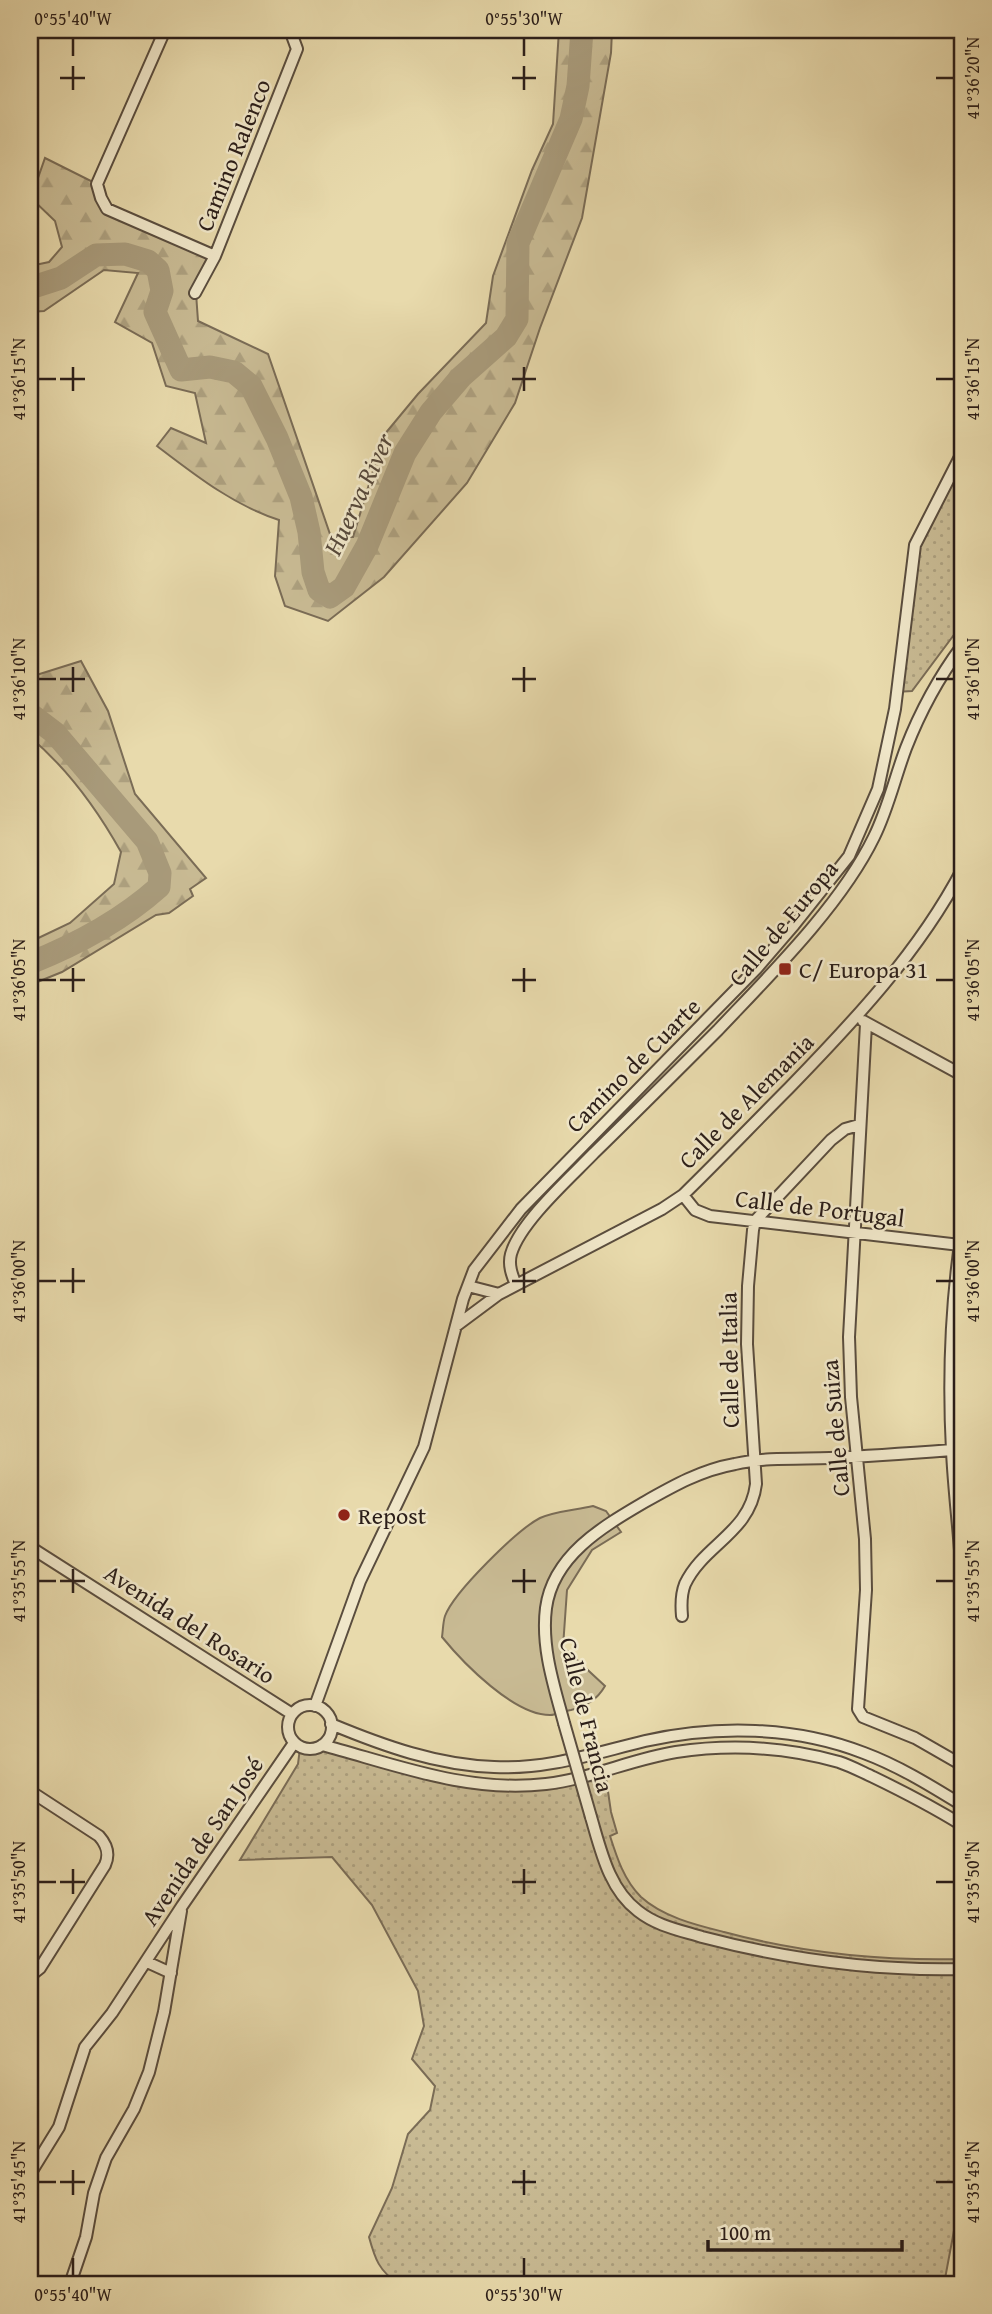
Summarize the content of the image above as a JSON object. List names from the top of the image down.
{
  "streets": {
    "street": [
      "Camino Ralenco",
      "Calle de Europa",
      "Camino de Cuarte",
      "Calle de Alemania",
      "Calle de Portugal",
      "Calle de Italia",
      "Calle de Suiza",
      "Avenida del Rosario",
      "Calle de Francia",
      "Avenida de San José"
    ]
  },
  "crossings": [
    ["Calle de Europa", "Calle de Alemania"],
    ["Camino de Cuarte", "Calle de Alemania"],
    ["Camino de Cuarte", "Avenida del Rosario"],
    ["Camino de Cuarte", "Avenida de San José"],
    ["Calle de Alemania", "Calle de Portugal"],
    ["Calle de Alemania", "Calle de Suiza"],
    ["Calle de Portugal", "Calle de Italia"],
    ["Calle de Portugal", "Calle de Suiza"],
    ["Calle de Italia", "Calle de Francia"],
    ["Calle de Suiza", "Calle de Francia"],
    ["Avenida del Rosario", "Avenida de San José"]
  ],
  "water": ["Huerva River"],
  "places": {
    "transit": ["C/ Europa 31"],
    "other": ["Repost"]
  },
  "scale_bar": "100 m",
  "coordinates": [
    "0°55'40\"W",
    "0°55'30\"W",
    "41°36'20\"N",
    "41°36'15\"N",
    "41°36'10\"N",
    "41°36'05\"N",
    "41°36'00\"N",
    "41°35'55\"N",
    "41°35'50\"N",
    "41°35'45\"N"
  ]
}
